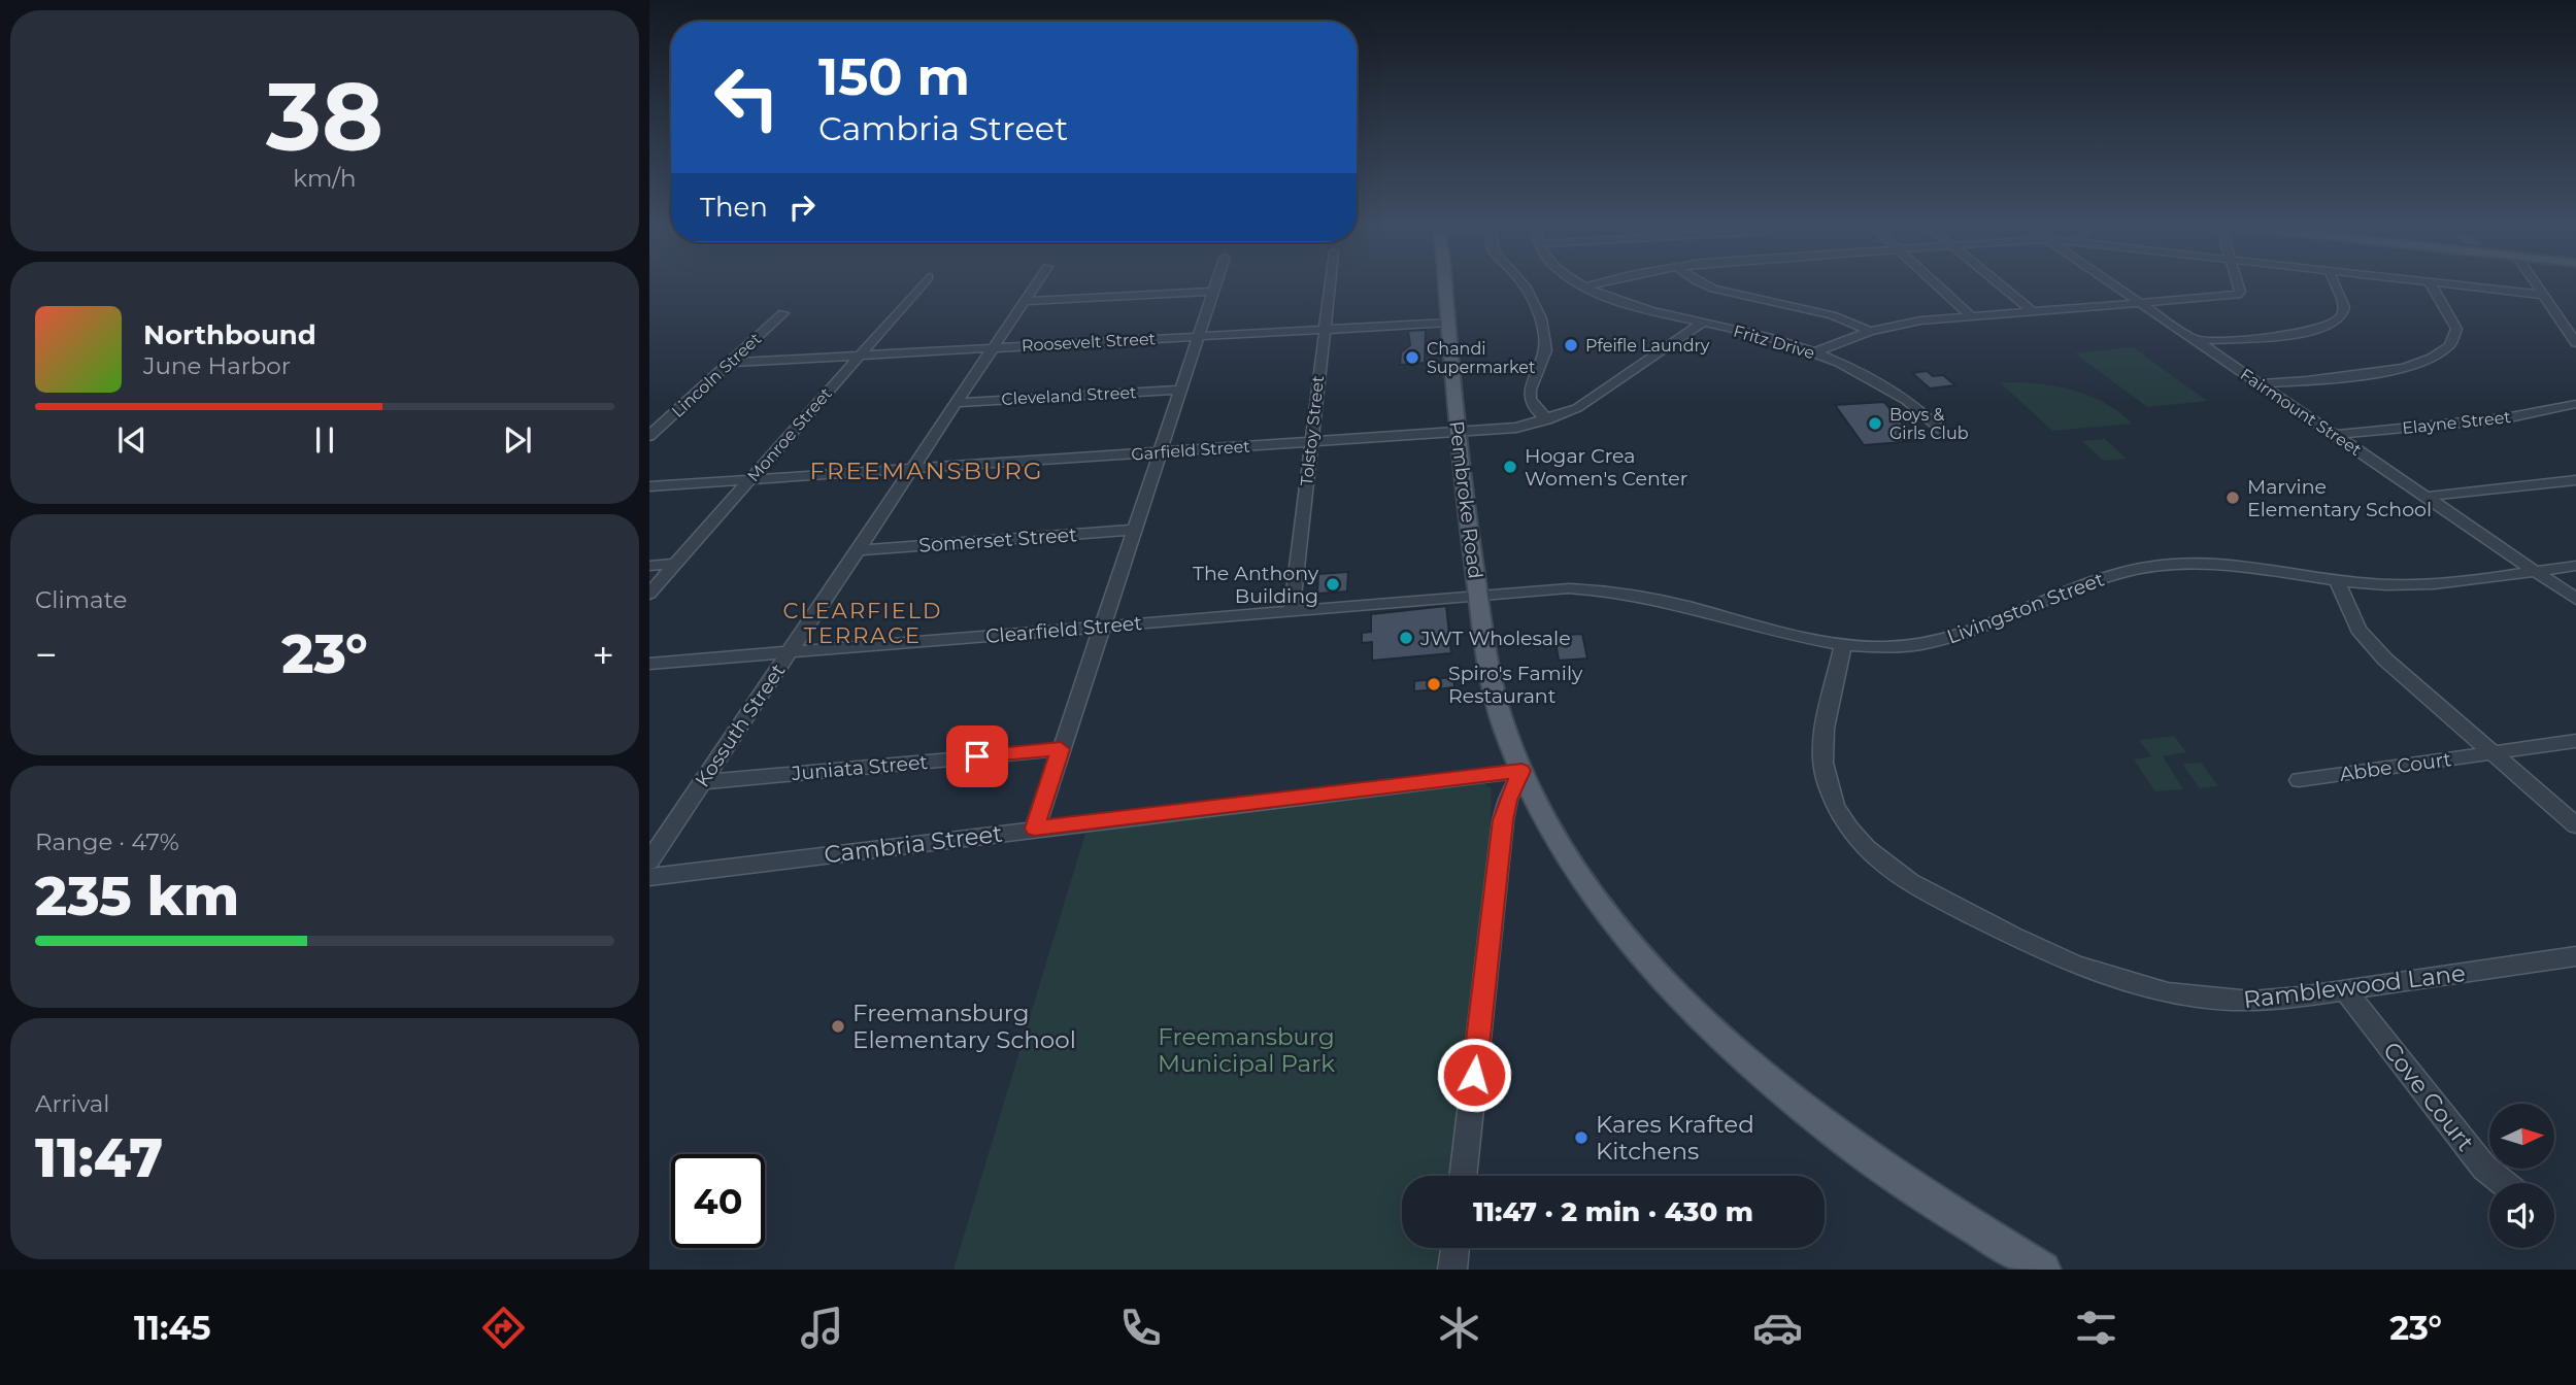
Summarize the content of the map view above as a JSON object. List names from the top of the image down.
{
  "streets": {
    "main road": ["Pembroke Road"],
    "street": [
      "Roosevelt Street",
      "Fritz Drive",
      "Lincoln Street",
      "Cleveland Street",
      "Fairmount Street",
      "Elayne Street",
      "Tolstoy Street",
      "Monroe Street",
      "Garfield Street",
      "Somerset Street",
      "Livingston Street",
      "Clearfield Street",
      "Kossuth Street",
      "Abbe Court",
      "Juniata Street",
      "Cambria Street",
      "Ramblewood Lane",
      "Cove Court"
    ]
  },
  "crossings": [
    ["Roosevelt Street", "Lincoln Street"],
    ["Roosevelt Street", "Tolstoy Street"],
    ["Roosevelt Street", "Monroe Street"],
    ["Roosevelt Street", "Pembroke Road"],
    ["Roosevelt Street", "Kossuth Street"],
    ["Fritz Drive", "Garfield Street"],
    ["Cleveland Street", "Kossuth Street"],
    ["Fairmount Street", "Elayne Street"],
    ["Fairmount Street", "Livingston Street"],
    ["Tolstoy Street", "Garfield Street"],
    ["Tolstoy Street", "Clearfield Street"],
    ["Monroe Street", "Garfield Street"],
    ["Garfield Street", "Pembroke Road"],
    ["Garfield Street", "Kossuth Street"],
    ["Pembroke Road", "Livingston Street"],
    ["Pembroke Road", "Clearfield Street"],
    ["Pembroke Road", "Cambria Street"],
    ["Somerset Street", "Kossuth Street"],
    ["Livingston Street", "Clearfield Street"],
    ["Livingston Street", "Ramblewood Lane"],
    ["Clearfield Street", "Kossuth Street"],
    ["Kossuth Street", "Juniata Street"],
    ["Ramblewood Lane", "Cove Court"]
  ],
  "districts": ["FREEMANSBURG", "CLEARFIELD TERRACE"],
  "parks": ["Freemansburg Municipal Park"],
  "places": [
    "Pfeifle Laundry",
    "Chandi Supermarket",
    "Boys & Girls Club",
    "Hogar Crea Women's Center",
    "Marvine Elementary School",
    "The Anthony Building",
    "JWT Wholesale",
    "Spiro's Family Restaurant",
    "Freemansburg Elementary School",
    "Kares Krafted Kitchens"
  ],
  "north": "right",
  "page": {
    "tile": [
      ["38", "km/h"],
      "Climate",
      ["Range · 47%", "235 km"],
      ["Arrival", "11:47"]
    ],
    "turn": ["150 m", "Cambria Street"],
    "then": "Then",
    "song": ["Northbound", "June Harbor"],
    "heat": ["−", "23°", "+"],
    "limit": "40",
    "trip": "11:47 · 2 min · 430 m",
    "tabs": ["11:45", "23°"]
  }
}
